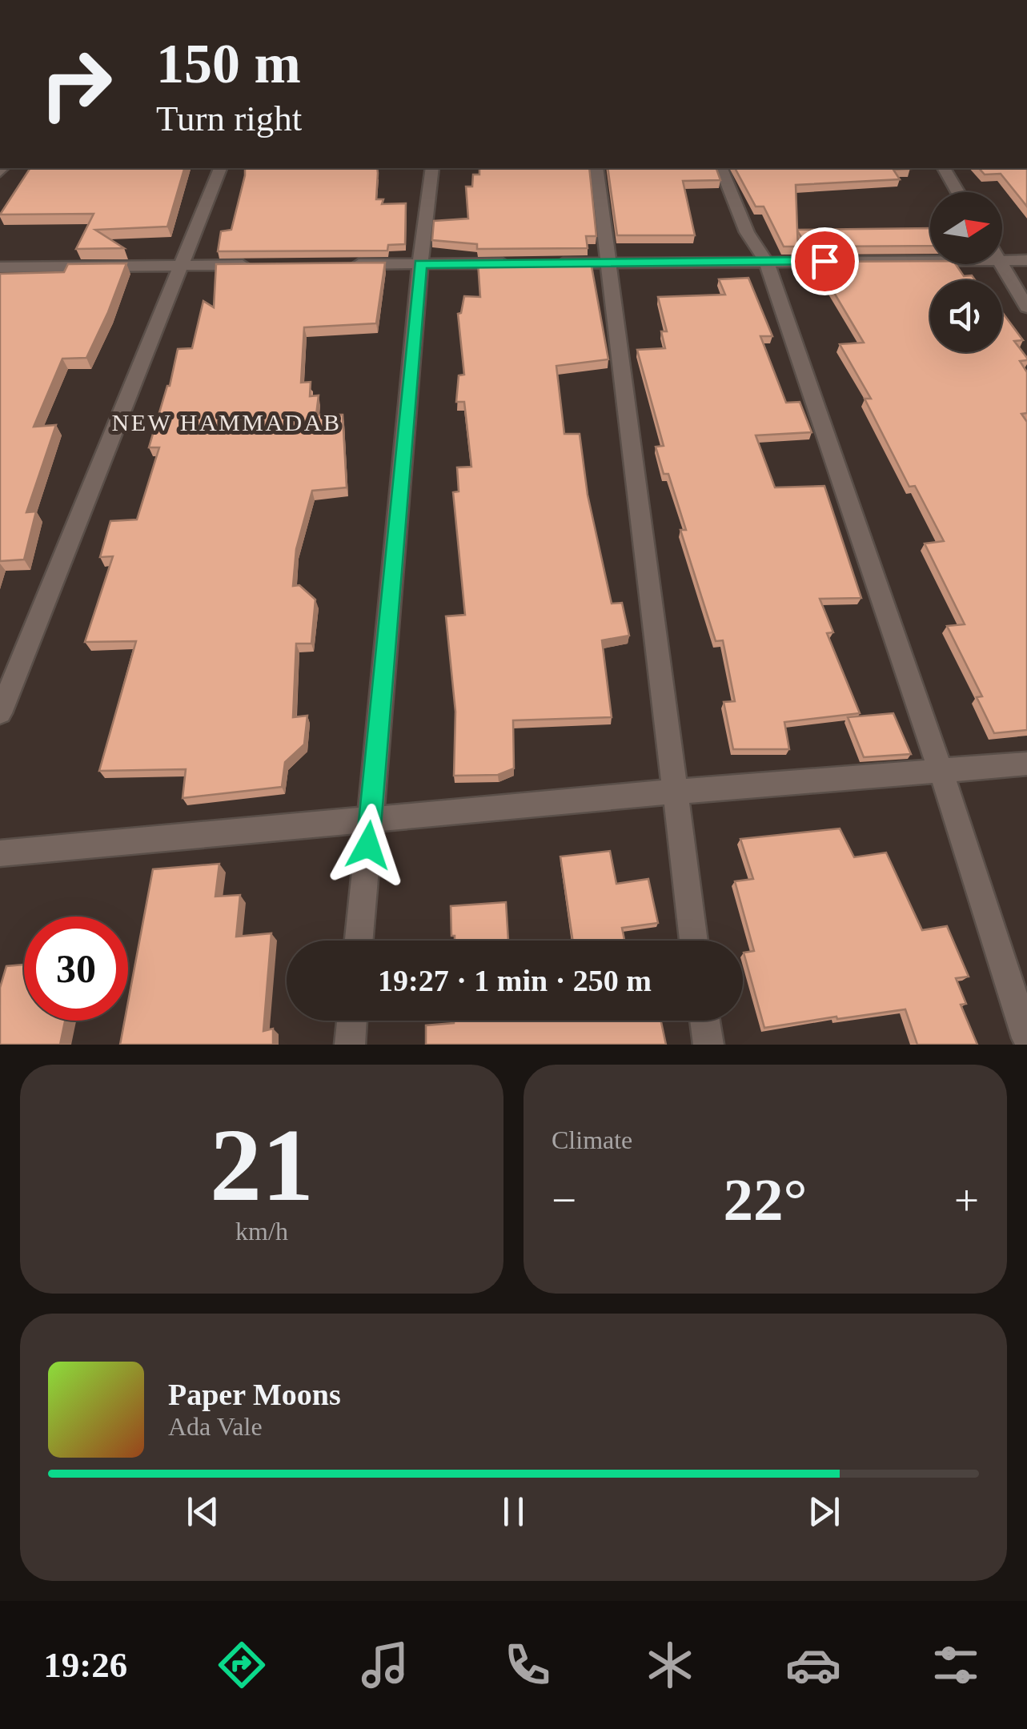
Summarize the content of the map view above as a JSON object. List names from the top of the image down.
{
  "districts": ["NEW HAMMADAB"],
  "north": "right",
  "page": {
    "turn": ["150 m", "Turn right"],
    "limit": "30",
    "trip": "19:27 · 1 min · 250 m",
    "tile": [
      ["21", "km/h"],
      "Climate"
    ],
    "heat": ["−", "22°", "+"],
    "song": ["Paper Moons", "Ada Vale"],
    "tabs": "19:26"
  }
}
